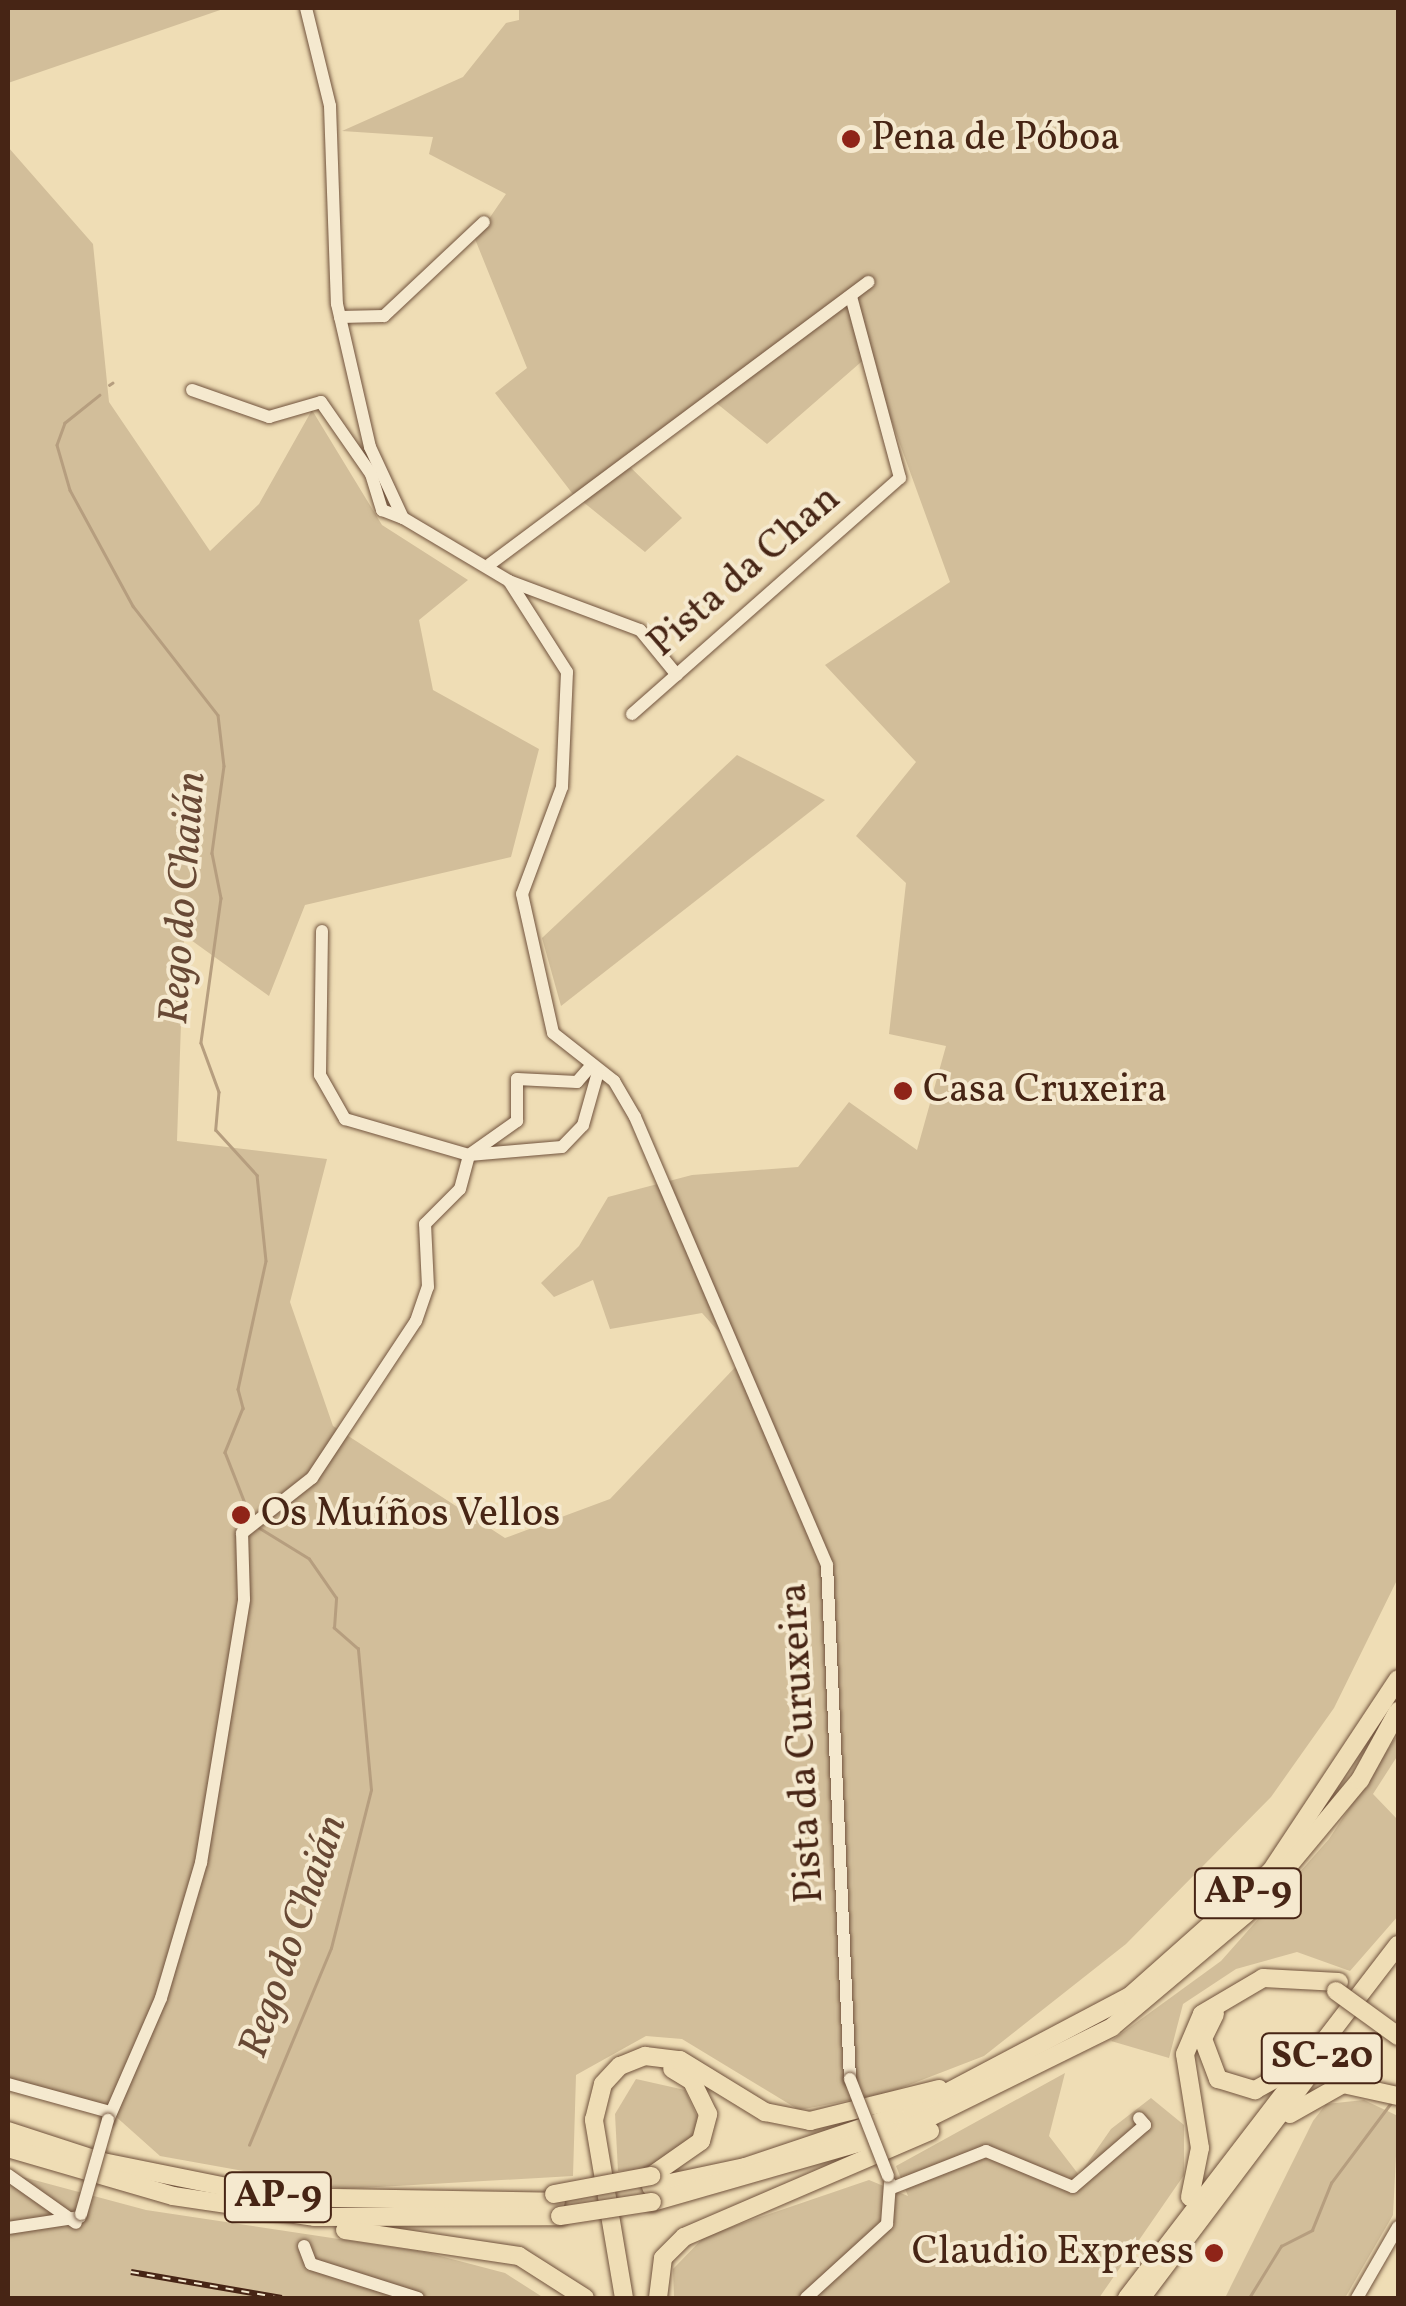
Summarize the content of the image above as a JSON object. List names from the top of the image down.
{
  "streets": {
    "highway": ["AP-9", "SC-20"],
    "street": ["Pista da Chan", "Pista da Curuxeira"]
  },
  "water": ["Rego do Chaián"],
  "places": [
    "Pena de Póboa",
    "Casa Cruxeira",
    "Os Muíños Vellos",
    "Claudio Express"
  ]
}
